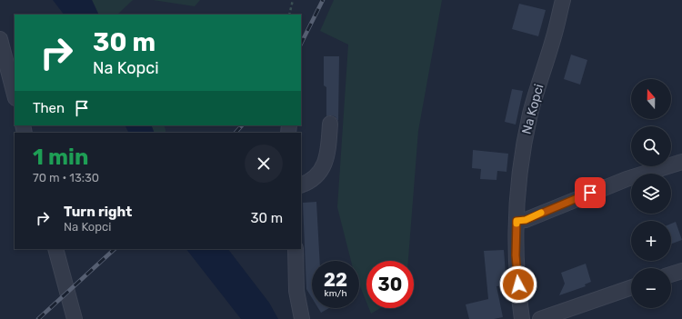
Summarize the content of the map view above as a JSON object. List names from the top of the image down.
{
  "streets": {
    "street": ["Na Kopci"]
  },
  "north": "top",
  "page": {
    "turn": ["30 m", "Na Kopci"],
    "map_buttons": ["+", "−"],
    "then": "Then",
    "heading": ["1 min", "70 m · 13:30"],
    "list": [
      {
        "name": "Turn right",
        "note": "Na Kopci",
        "value": "30 m"
      }
    ],
    "speed": "22 km/h",
    "limit": "30"
  }
}
